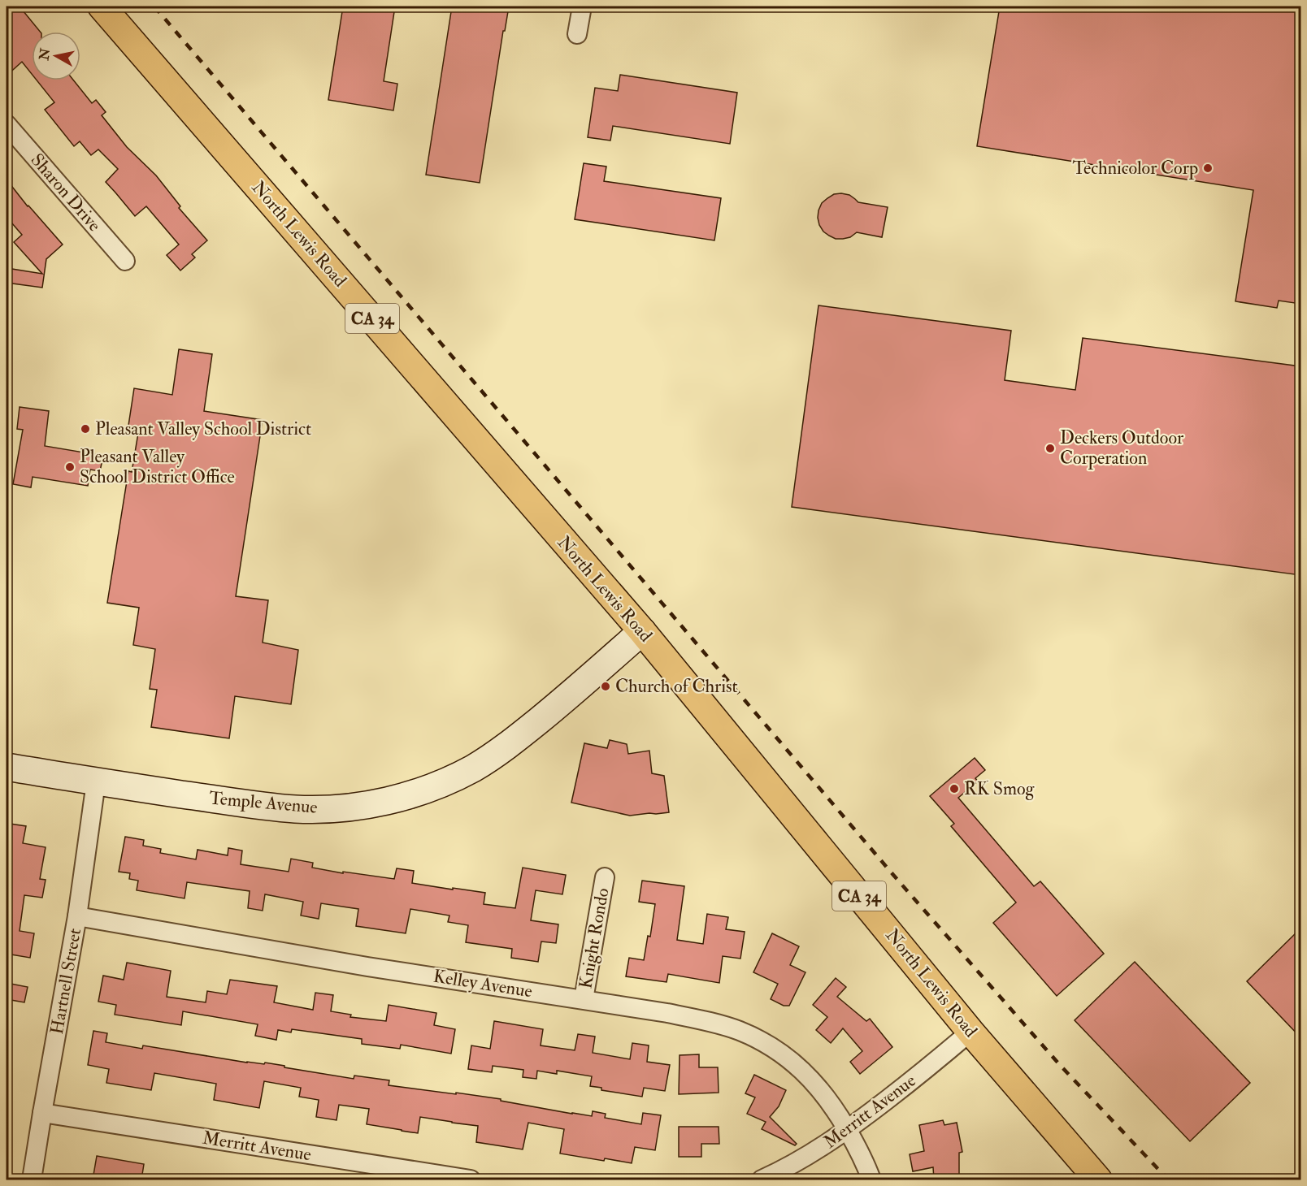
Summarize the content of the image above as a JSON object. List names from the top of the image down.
{
  "streets": {
    "main road": ["North Lewis Road", "CA 34", "Temple Avenue"],
    "street": [
      "Sharon Drive",
      "Knight Rondo",
      "Hartnell Street",
      "Kelley Avenue",
      "Merritt Avenue"
    ]
  },
  "crossings": [
    ["North Lewis Road", "Temple Avenue"],
    ["North Lewis Road", "Merritt Avenue"],
    ["Temple Avenue", "Hartnell Street"],
    ["Knight Rondo", "Kelley Avenue"],
    ["Hartnell Street", "Kelley Avenue"],
    ["Hartnell Street", "Merritt Avenue"],
    ["Kelley Avenue", "Merritt Avenue"]
  ],
  "places": [
    "Technicolor Corp",
    "Pleasant Valley School District",
    "Deckers Outdoor Corperation",
    "Pleasant Valley School District Office",
    "Church of Christ",
    "RK Smog"
  ],
  "north": "left"
}
